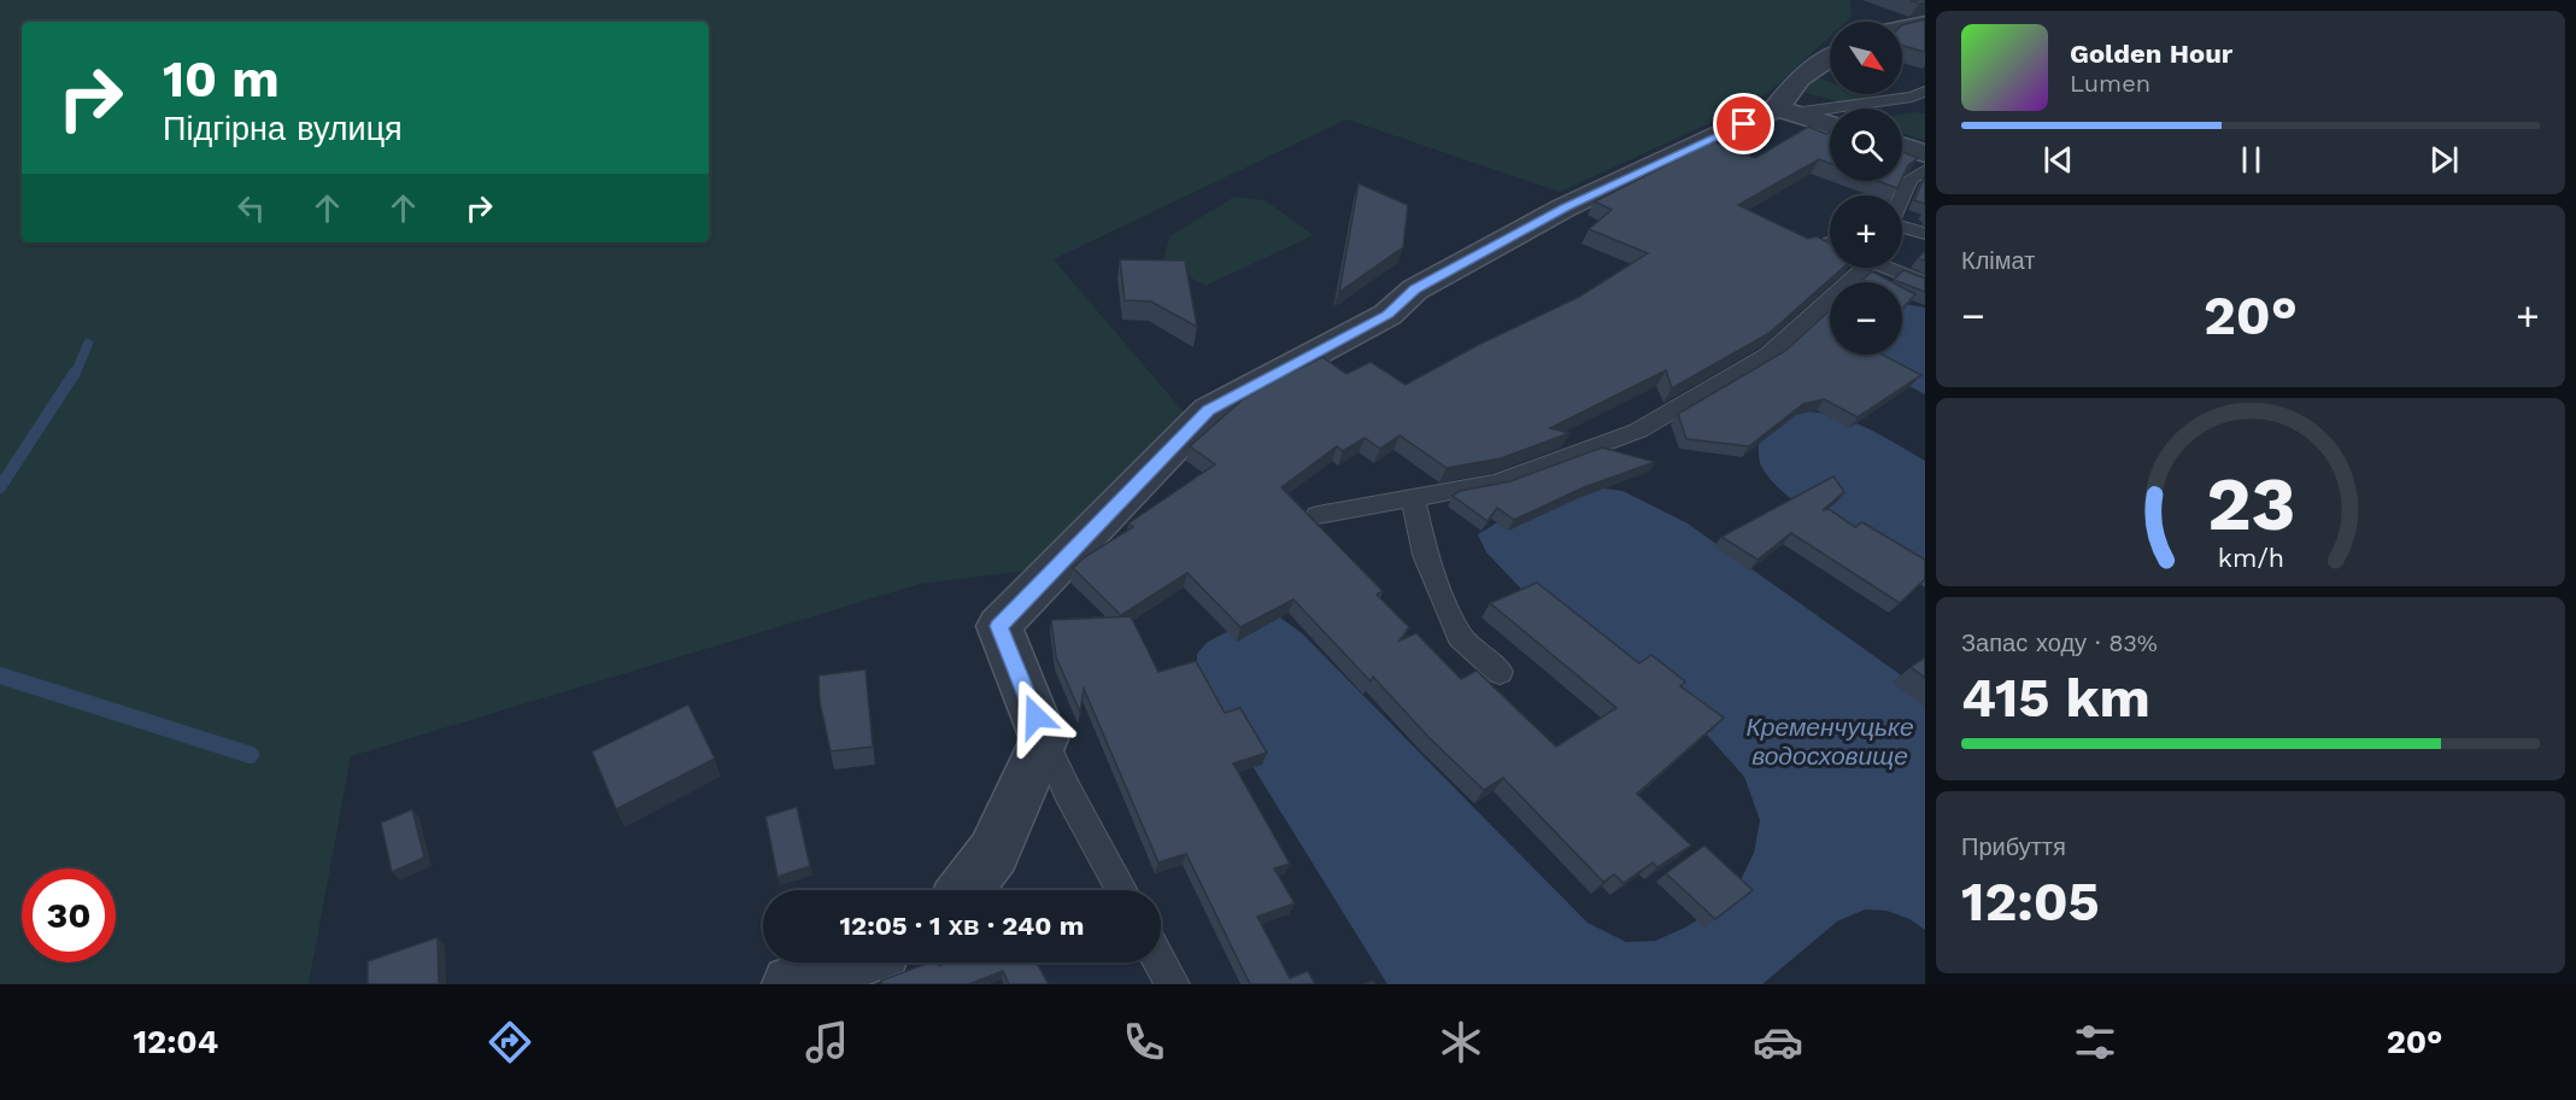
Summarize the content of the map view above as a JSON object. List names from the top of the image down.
{
  "water": ["Кременчуцьке водосховище"],
  "north": "bottom right",
  "page": {
    "map_buttons": ["+", "−"],
    "turn": ["10 m", "Підгірна вулиця"],
    "song": ["Golden Hour", "Lumen"],
    "tile": [
      "Клімат",
      ["Запас ходу · 83%", "415 km"],
      ["Прибуття", "12:05"]
    ],
    "heat": ["−", "20°", "+"],
    "limit": "30",
    "trip": "12:05 · 1 хв · 240 m",
    "tabs": ["12:04", "20°"],
    "gauge": ["23", "km/h"]
  }
}
